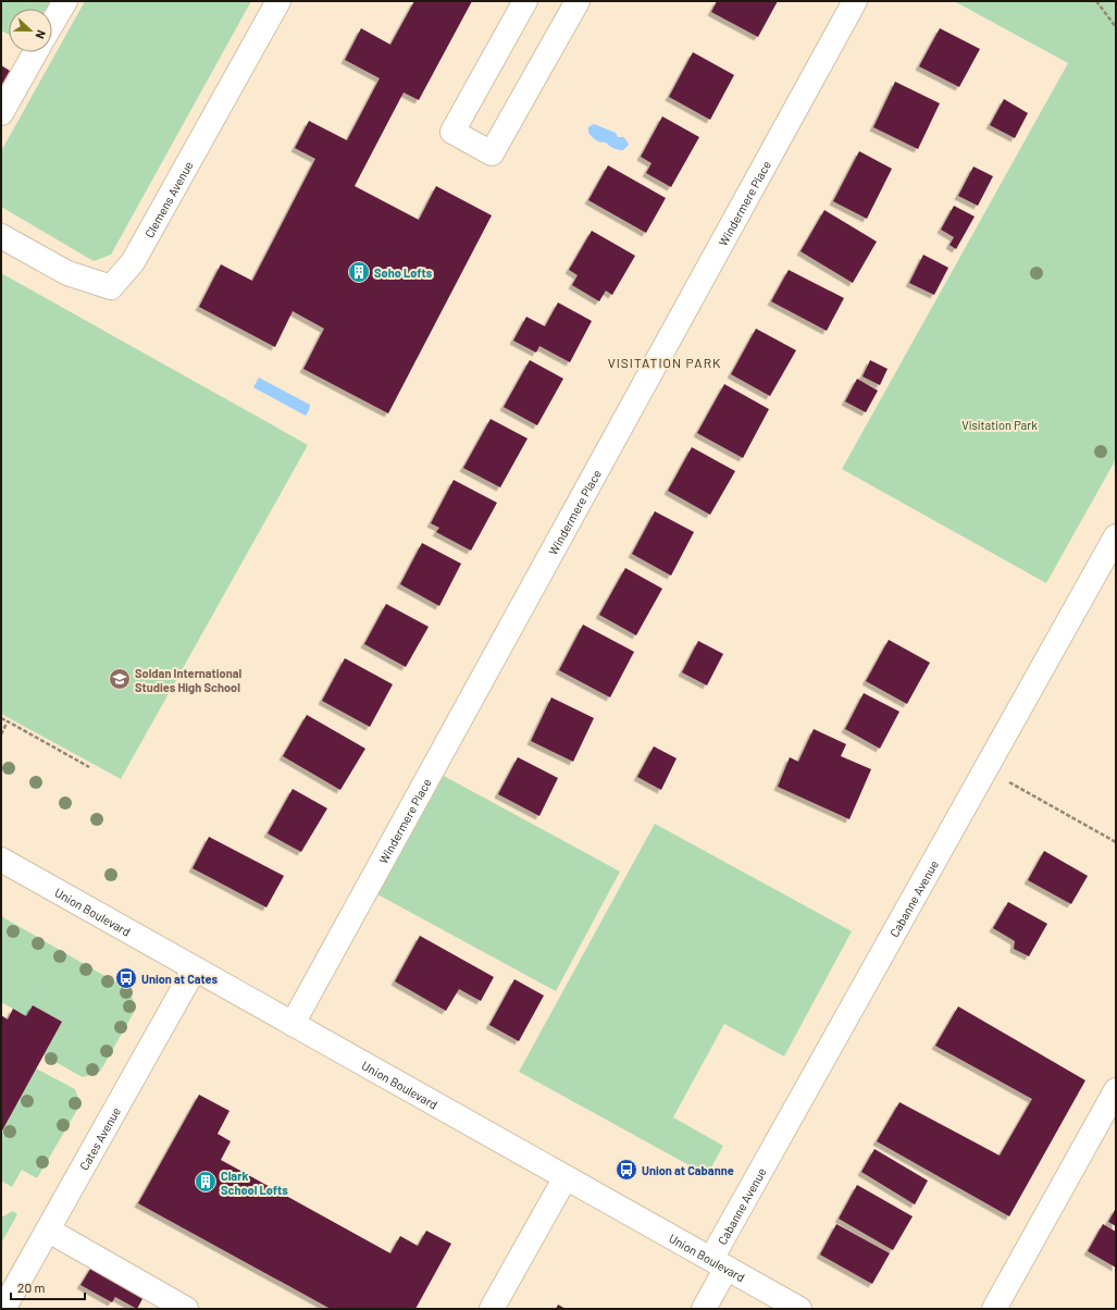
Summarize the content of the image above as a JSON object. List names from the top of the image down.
{
  "streets": {
    "street": [
      "Clemens Avenue",
      "Windermere Place",
      "Cabanne Avenue",
      "Union Boulevard",
      "Cates Avenue"
    ]
  },
  "crossings": [
    ["Windermere Place", "Union Boulevard"],
    ["Cabanne Avenue", "Union Boulevard"],
    ["Union Boulevard", "Cates Avenue"]
  ],
  "districts": ["VISITATION PARK"],
  "parks": ["Visitation Park"],
  "places": {
    "building": ["Soho Lofts", "Clark School Lofts"],
    "school or university": ["Soldan International Studies High School"],
    "bus stop": ["Union at Cates", "Union at Cabanne"]
  },
  "scale_bar": "20 m",
  "north": "right"
}
